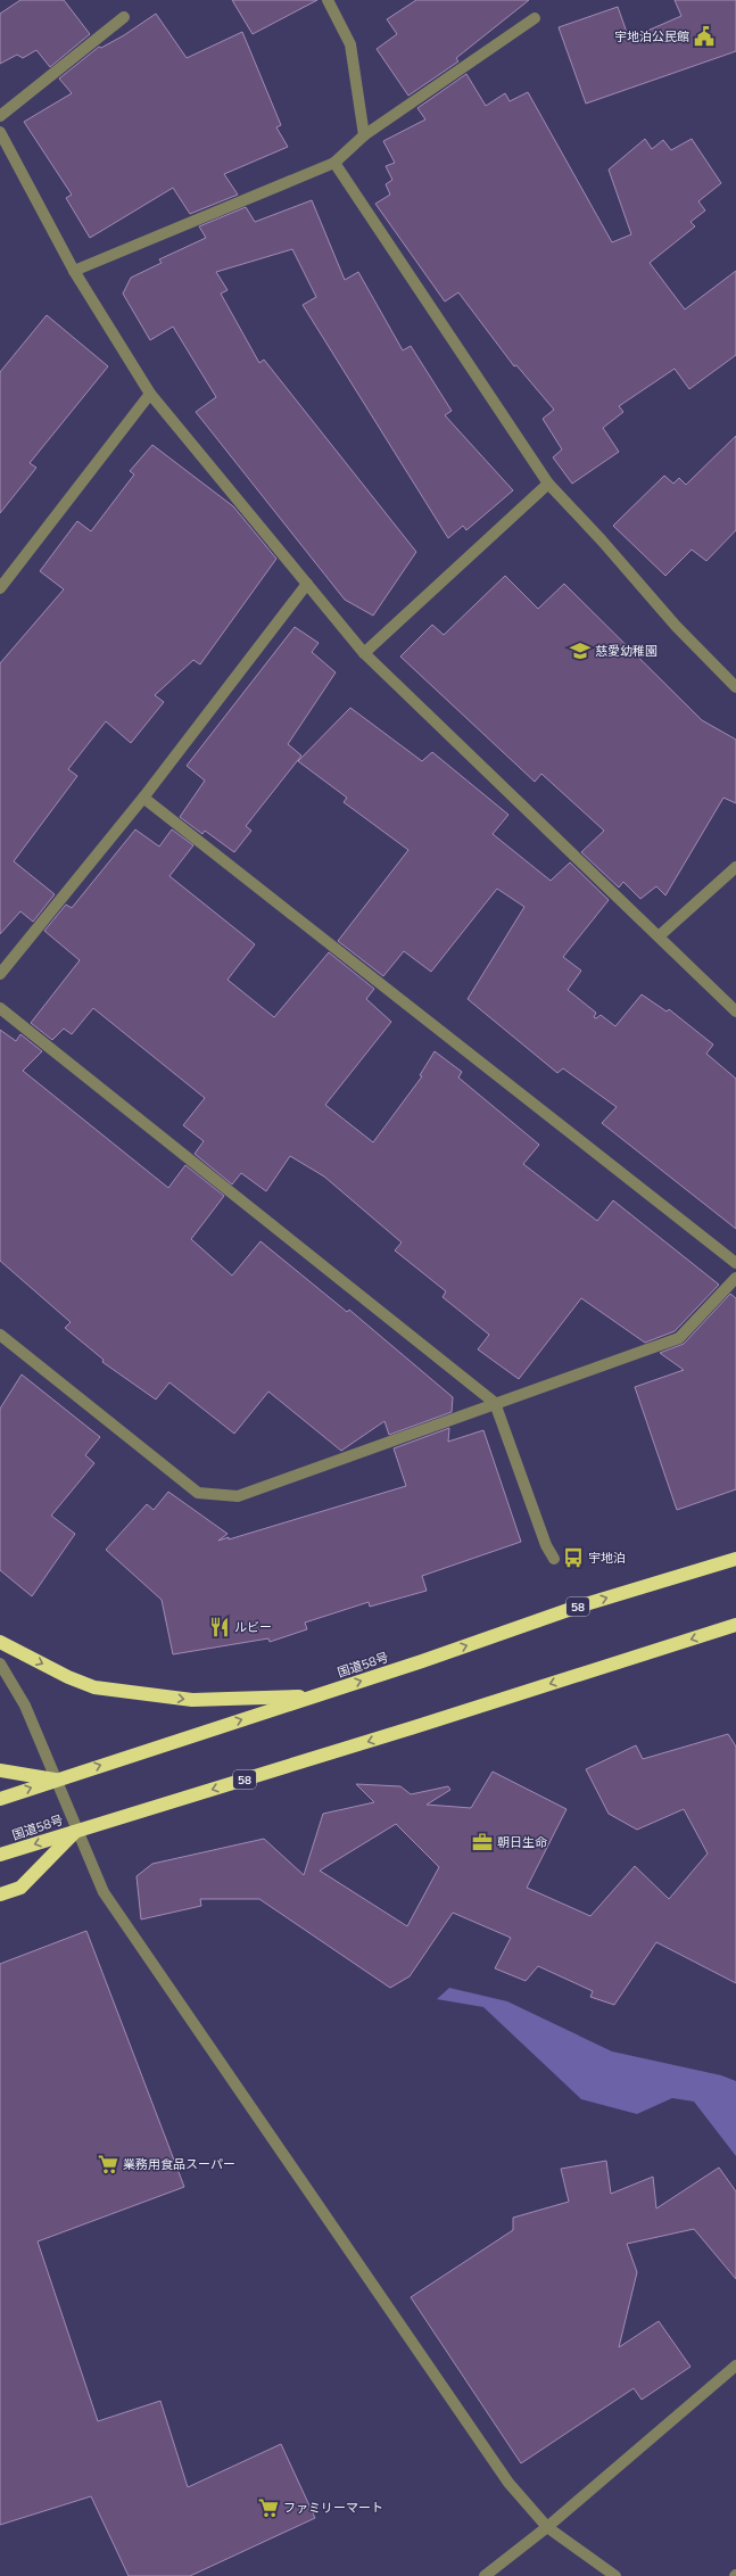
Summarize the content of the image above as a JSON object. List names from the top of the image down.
{
  "streets": {
    "highway": ["58", "国道58号"]
  },
  "places": {
    "public building": ["宇地泊公民館"],
    "school or university": ["慈愛幼稚園"],
    "bus stop": ["宇地泊"],
    "restaurant": ["ルビー"],
    "office": ["朝日生命"],
    "supermarket": ["業務用食品スーパー", "ファミリーマート"]
  }
}
